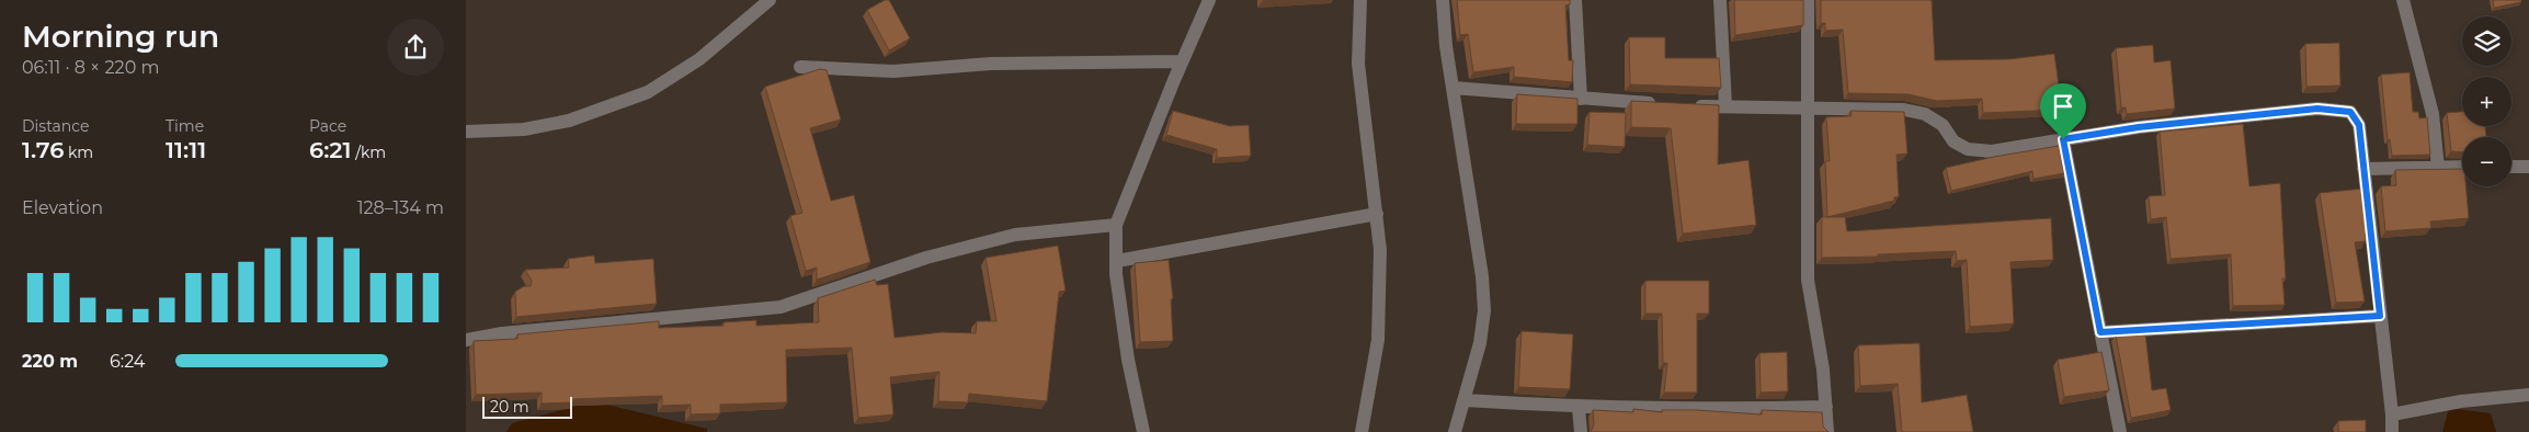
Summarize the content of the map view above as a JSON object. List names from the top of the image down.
{
  "scale_bar": "20 m",
  "page": {
    "heading": ["Morning run", "06:11 · 8 × 220 m"],
    "map_buttons": ["+", "−"],
    "stats": [
      ["Distance", "1.76 km"],
      ["Time", "11:11"],
      ["Pace", "6:21 /km"]
    ],
    "chart": ["Elevation", "128–134 m"],
    "list": [
      {
        "name": "220 m",
        "note": "6:24"
      }
    ],
    "scale": "20 m"
  }
}
